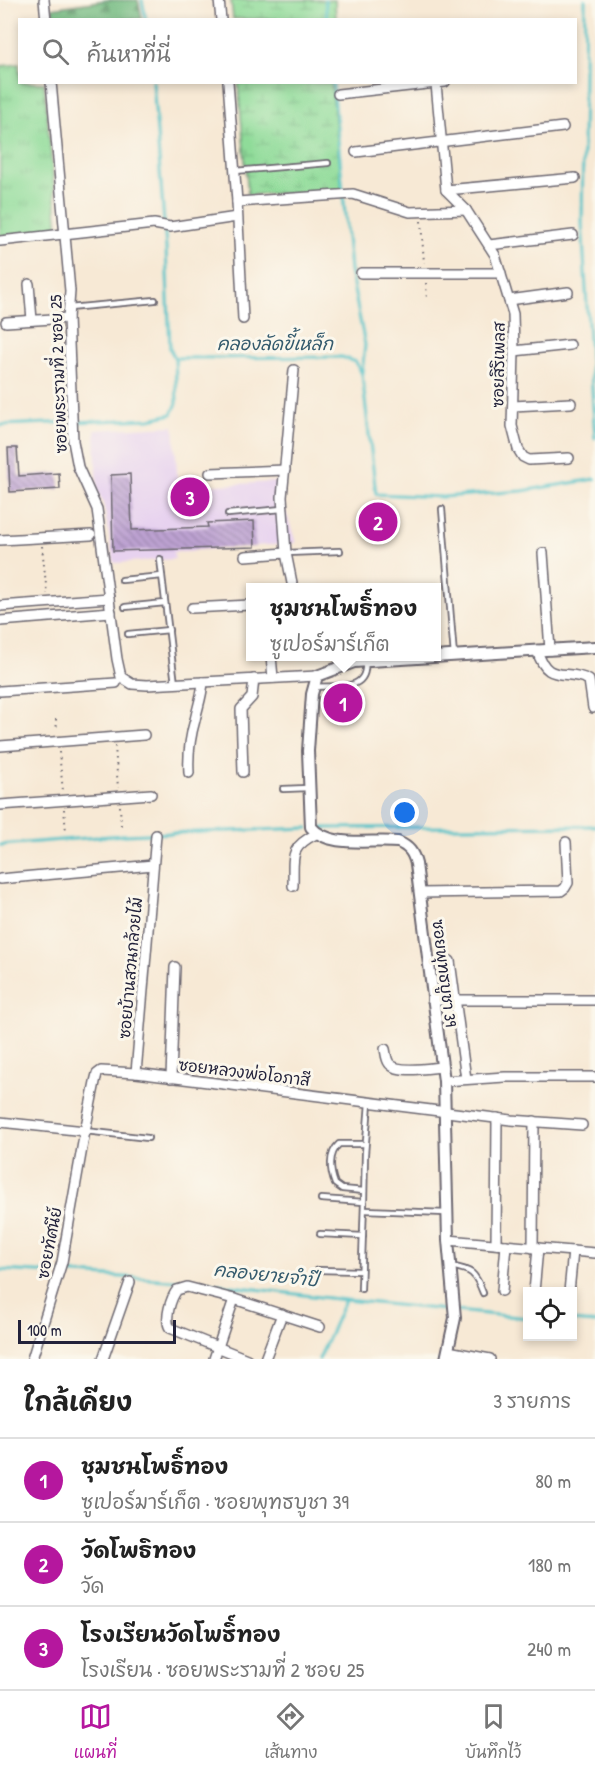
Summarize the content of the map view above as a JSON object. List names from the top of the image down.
{
  "streets": {
    "street": [
      "ซอยสิริเพลส",
      "ซอยพระรามที่ 2 ซอย 25",
      "ซอยบ้านสวนกล้วยไม้",
      "ซอยพุทธบูชา 39",
      "ซอยหลวงพ่อโอภาสี",
      "ซอยทัศนีย์"
    ]
  },
  "crossings": [
    ["ซอยบ้านสวนกล้วยไม้", "ซอยหลวงพ่อโอภาสี"],
    ["ซอยพุทธบูชา 39", "ซอยหลวงพ่อโอภาสี"],
    ["ซอยหลวงพ่อโอภาสี", "ซอยทัศนีย์"]
  ],
  "water": ["คลองลัดขี้เหล็ก", "คลองยายจำปี"],
  "scale_bar": "100 m",
  "page": {
    "search": "ค้นหาที่นี่",
    "pins": ["3", "2", "1"],
    "popup": ["ชุมชนโพธิ์ทอง", "ซูเปอร์มาร์เก็ต"],
    "scale": "100 m",
    "heading": ["ใกล้เคียง", "3 รายการ"],
    "list": [
      {
        "mark": "1",
        "name": "ชุมชนโพธิ์ทอง",
        "note": "ซูเปอร์มาร์เก็ต · ซอยพุทธบูชา 39",
        "value": "80 m"
      },
      {
        "mark": "2",
        "name": "วัดโพธิทอง",
        "note": "วัด",
        "value": "180 m"
      },
      {
        "mark": "3",
        "name": "โรงเรียนวัดโพธิ์ทอง",
        "note": "โรงเรียน · ซอยพระรามที่ 2 ซอย 25",
        "value": "240 m"
      }
    ],
    "nav": ["แผนที่", "เส้นทาง", "บันทึกไว้"]
  }
}
